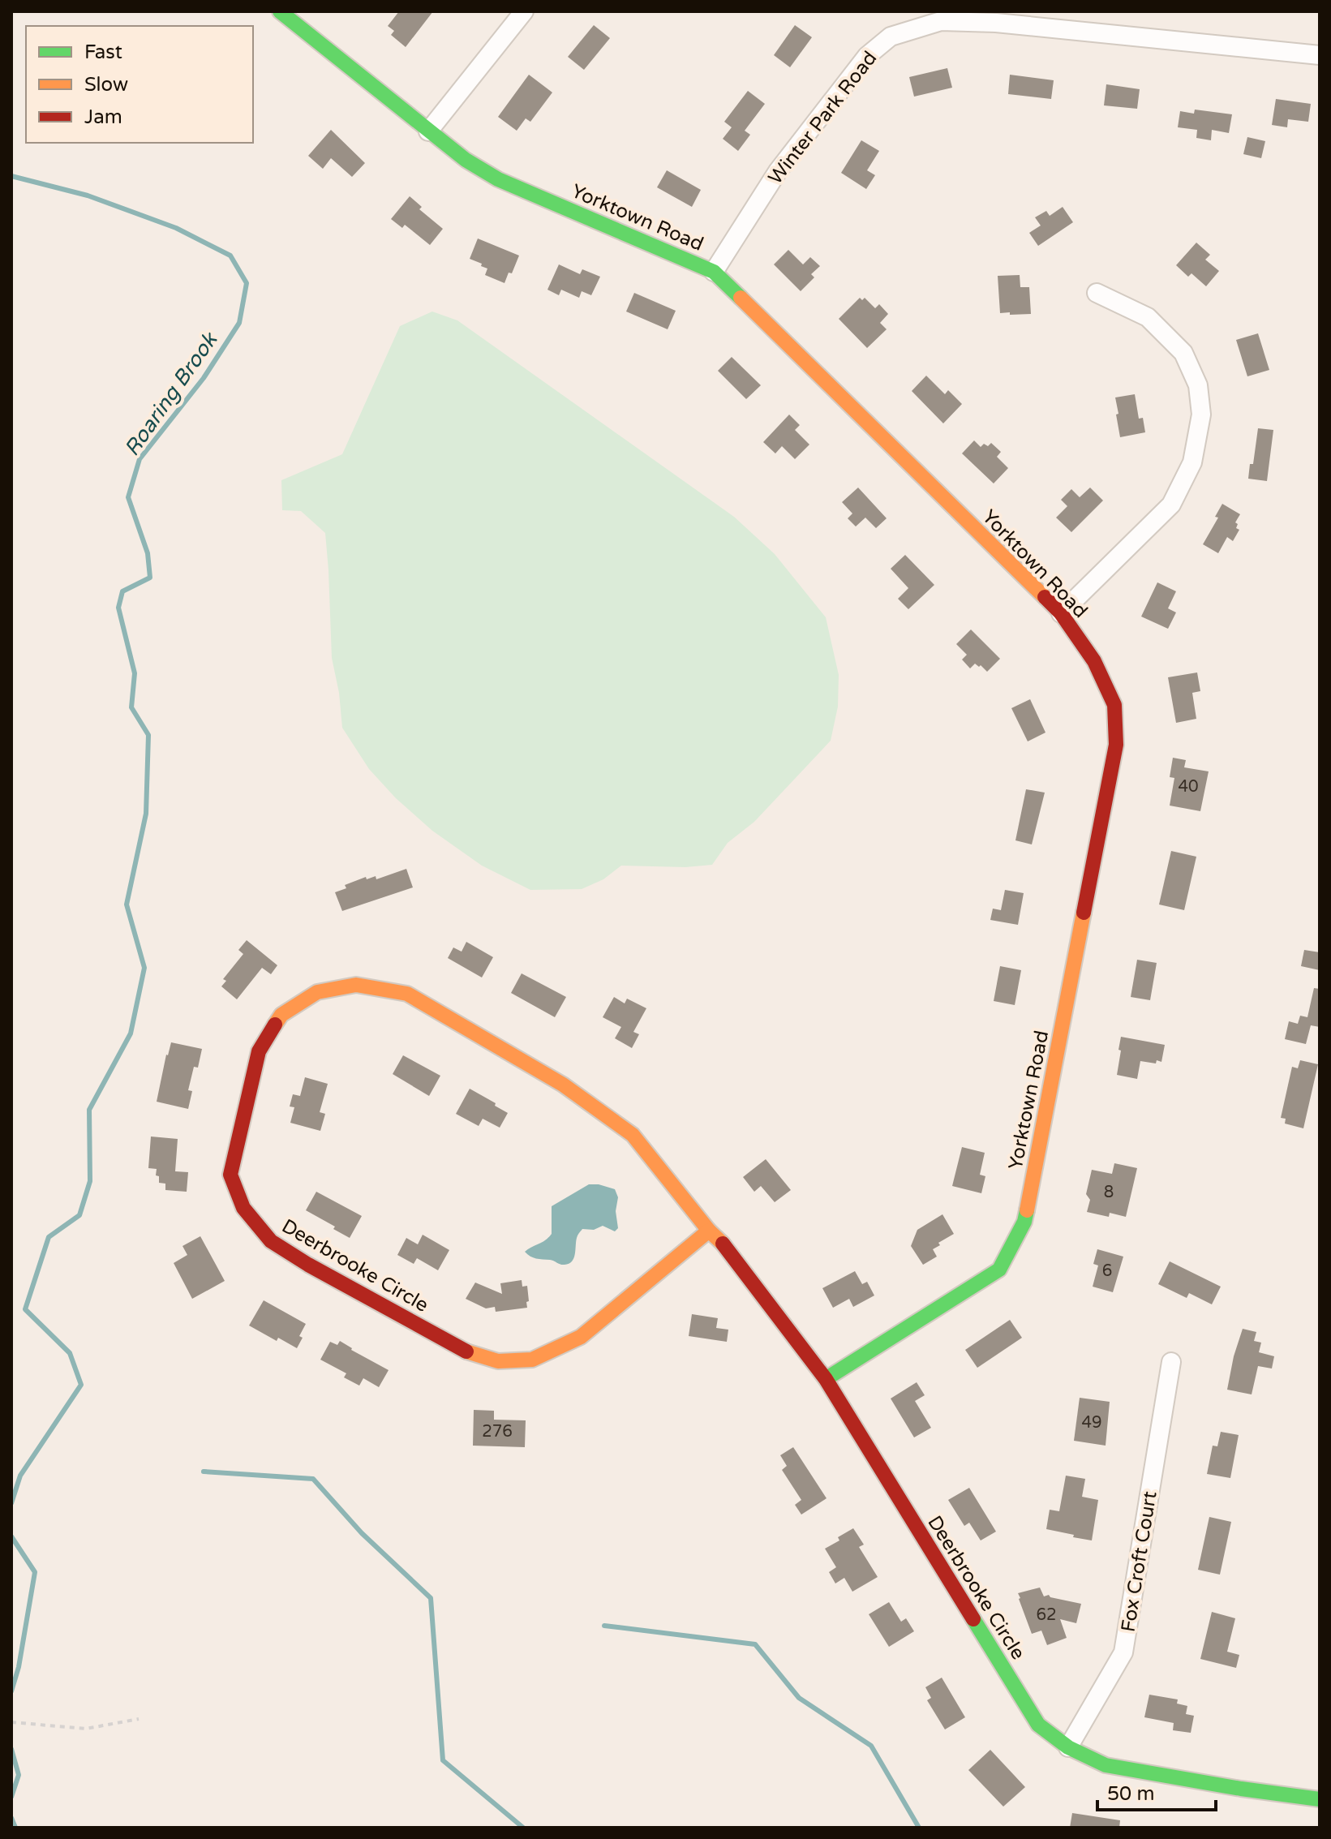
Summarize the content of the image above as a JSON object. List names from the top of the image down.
{
  "streets": {
    "street": [
      "Winter Park Road",
      "Yorktown Road",
      "Deerbrooke Circle",
      "Fox Croft Court"
    ]
  },
  "crossings": [
    ["Winter Park Road", "Yorktown Road"],
    ["Yorktown Road", "Deerbrooke Circle"],
    ["Deerbrooke Circle", "Fox Croft Court"]
  ],
  "water": ["Roaring Brook"],
  "house_numbers": [
    "40",
    "8",
    "6",
    "49",
    "276",
    "62"
  ],
  "legend": ["Fast", "Slow", "Jam"],
  "scale_bar": "50 m"
}
